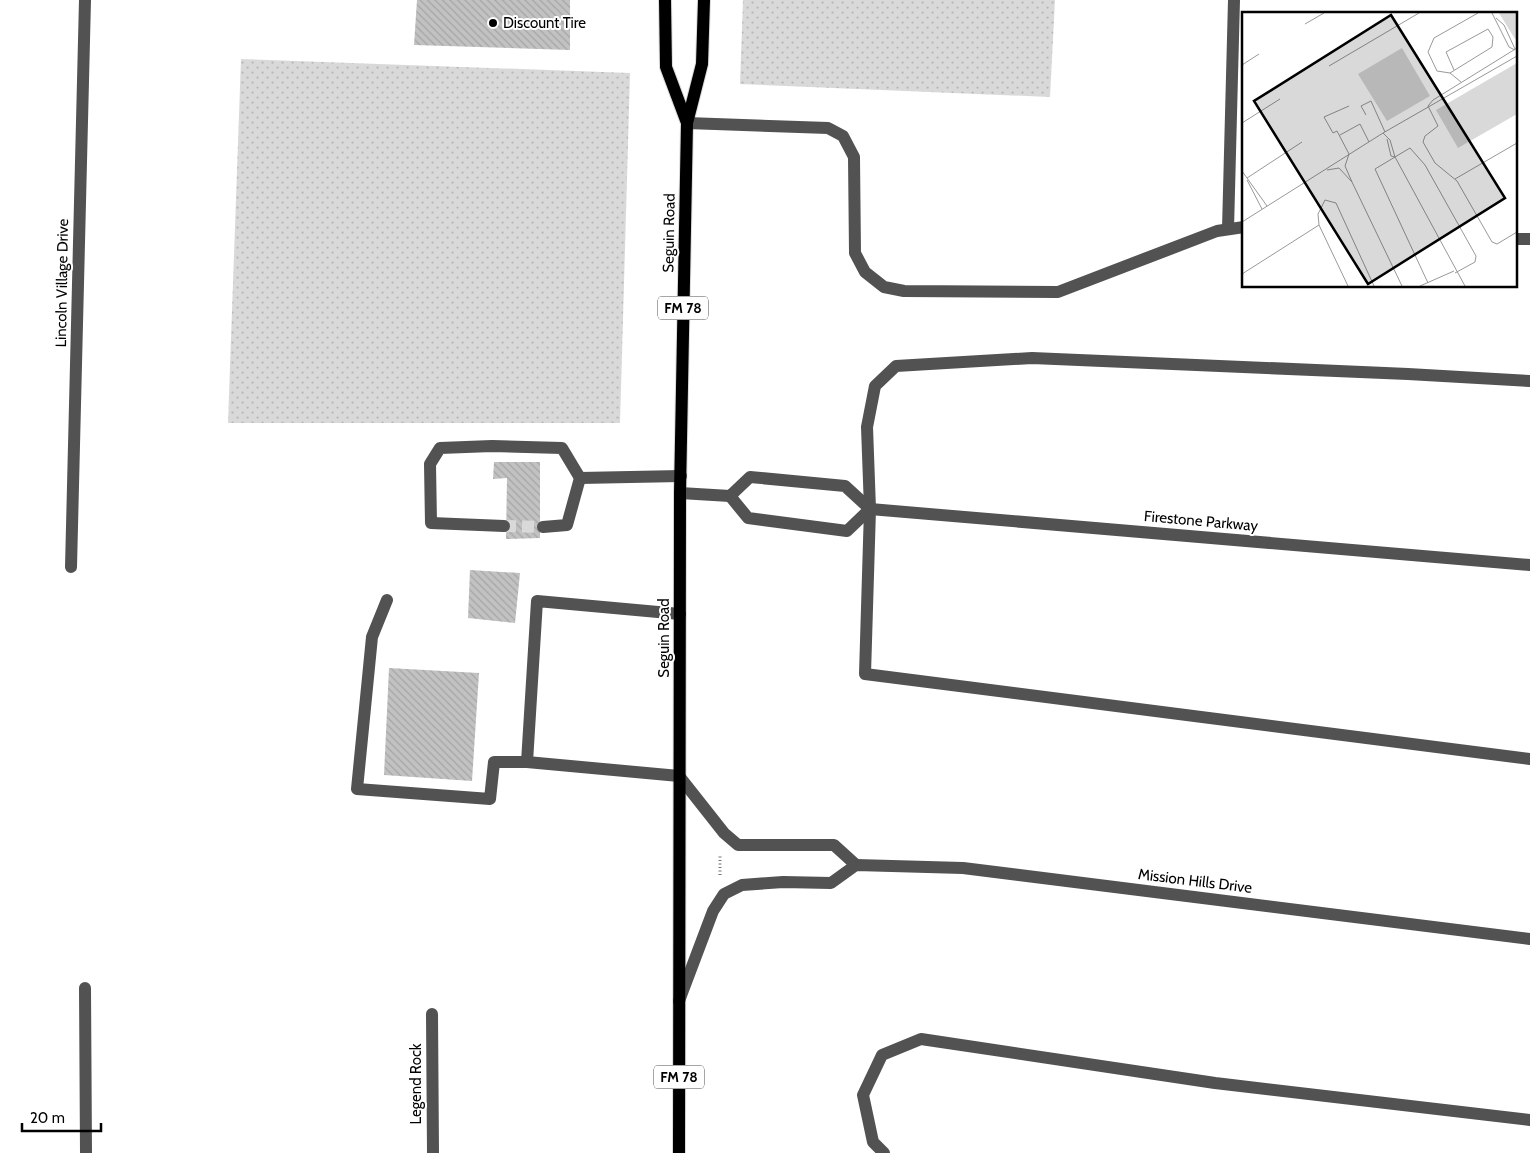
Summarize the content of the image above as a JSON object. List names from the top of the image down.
{
  "streets": {
    "main road": ["Seguin Road", "FM 78"],
    "street": [
      "Lincoln Village Drive",
      "Firestone Parkway",
      "Mission Hills Drive",
      "Legend Rock"
    ]
  },
  "places": ["Discount Tire"],
  "scale_bar": "20 m"
}
